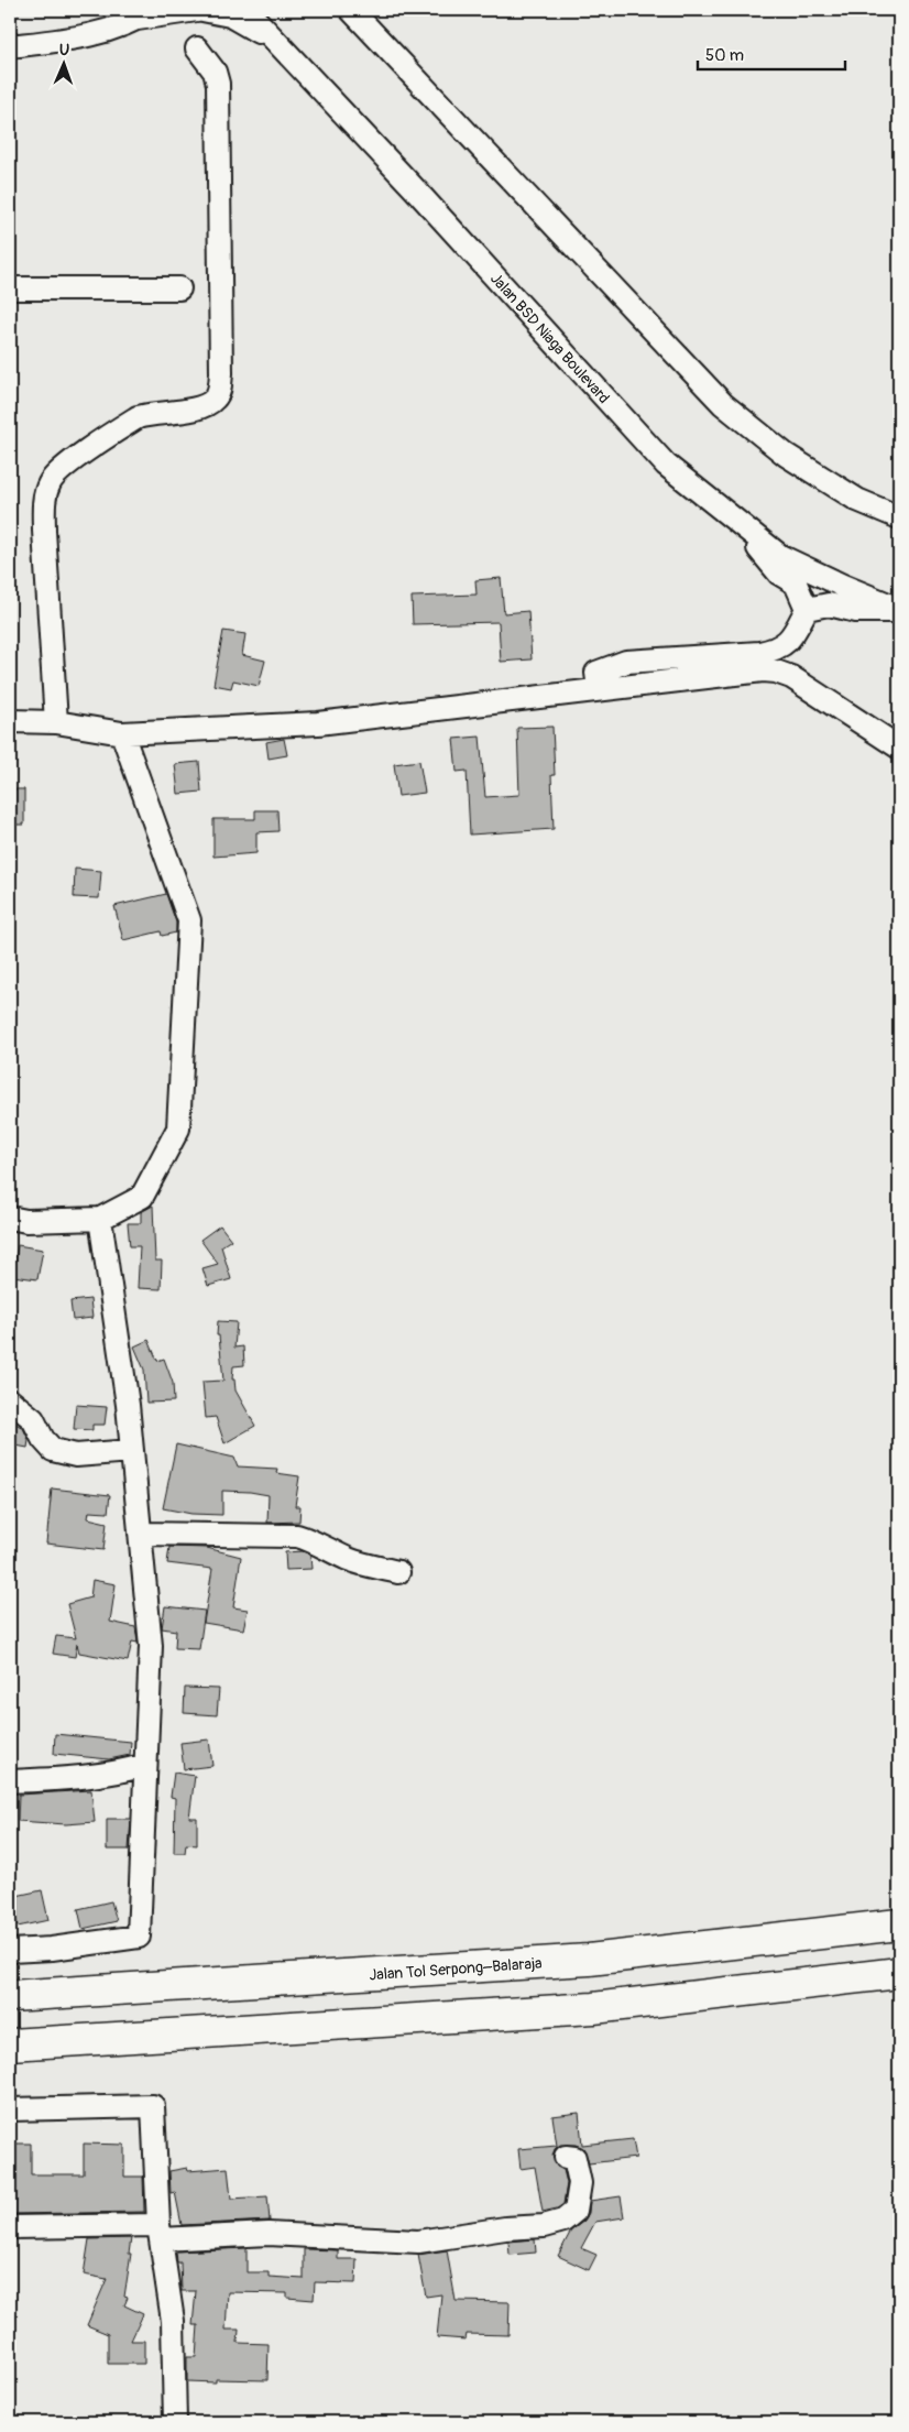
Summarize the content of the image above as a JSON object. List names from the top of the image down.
{
  "streets": {
    "highway": ["Jalan Tol Serpong–Balaraja"],
    "street": ["Jalan BSD Niaga Boulevard"]
  },
  "scale_bar": "50 m",
  "north": "top"
}
